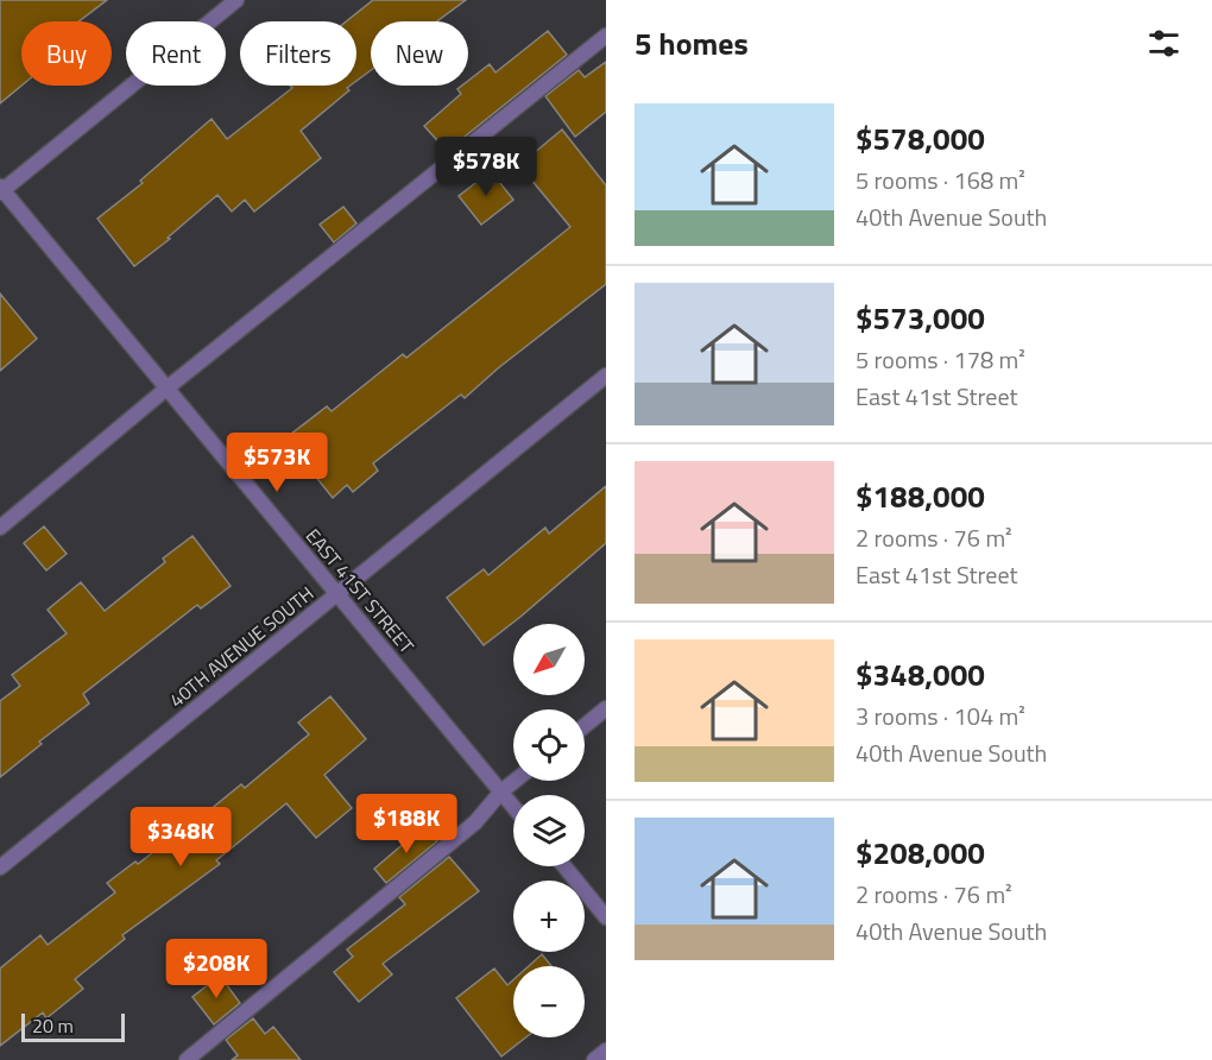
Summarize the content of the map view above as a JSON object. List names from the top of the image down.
{
  "streets": {
    "street": ["EAST 41ST STREET", "40TH AVENUE SOUTH"]
  },
  "crossings": [
    ["EAST 41ST STREET", "40TH AVENUE SOUTH"]
  ],
  "scale_bar": "20 m",
  "north": "bottom left",
  "page": {
    "heading": "5 homes",
    "chip": [
      "Buy",
      "Rent",
      "Filters",
      "New"
    ],
    "list": [
      {
        "name": "$578,000",
        "note": "5 rooms · 168 m² · 40th Avenue South"
      },
      {
        "name": "$573,000",
        "note": "5 rooms · 178 m² · East 41st Street"
      },
      {
        "name": "$188,000",
        "note": "2 rooms · 76 m² · East 41st Street"
      },
      {
        "name": "$348,000",
        "note": "3 rooms · 104 m² · 40th Avenue South"
      },
      {
        "name": "$208,000",
        "note": "2 rooms · 76 m² · 40th Avenue South"
      }
    ],
    "price": [
      "$578K",
      "$573K",
      "$188K",
      "$348K",
      "$208K"
    ],
    "map_buttons": ["+", "−"],
    "scale": "20 m"
  }
}
